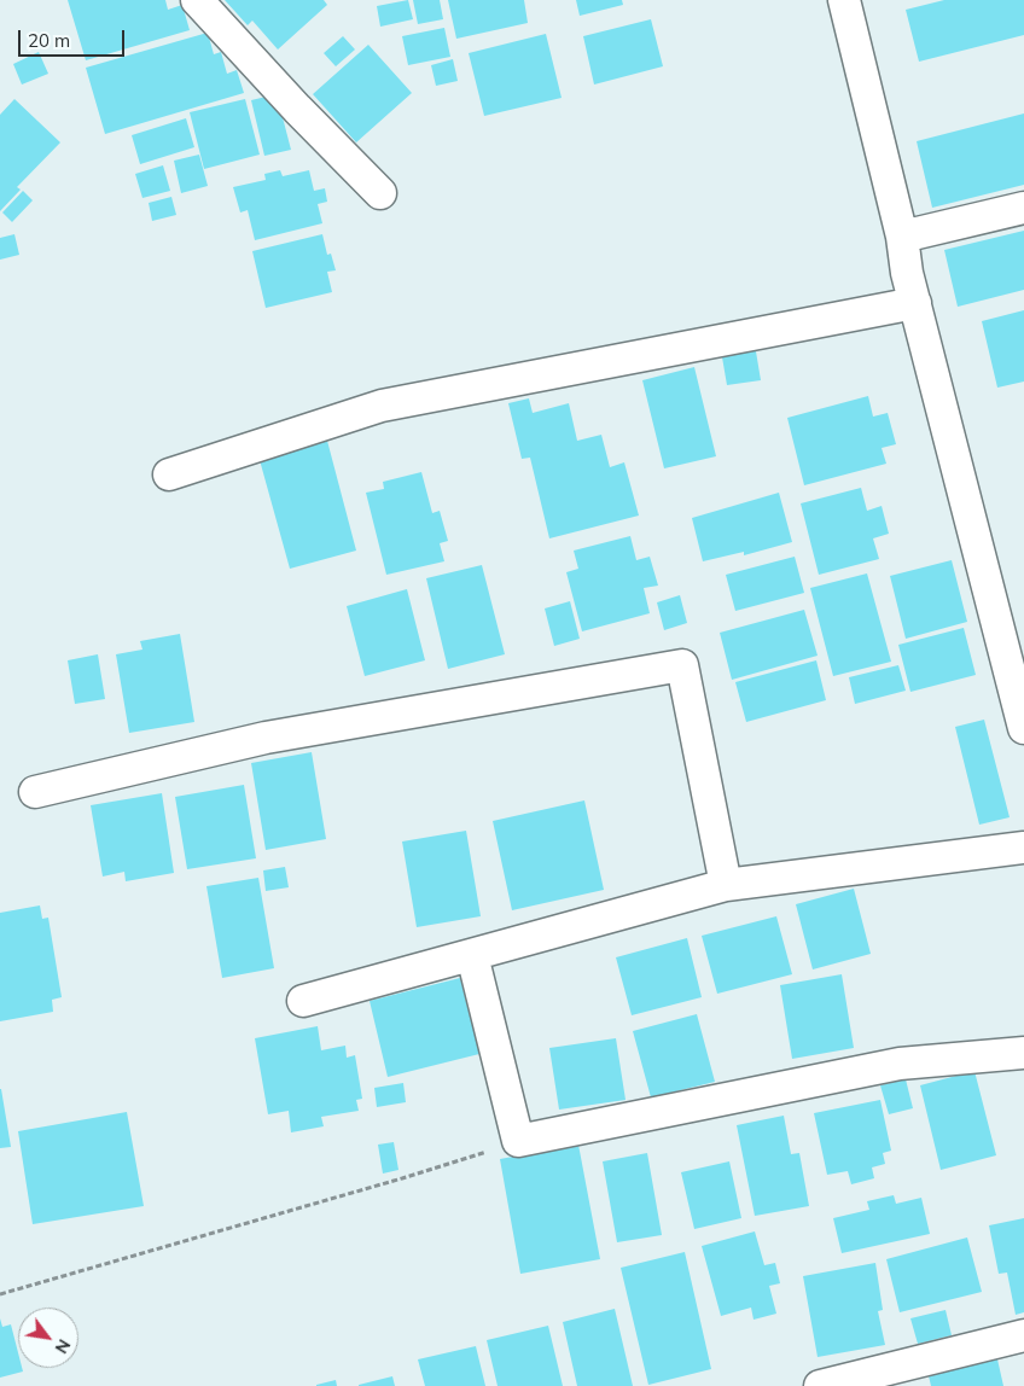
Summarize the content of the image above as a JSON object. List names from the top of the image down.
{
  "scale_bar": "20 m",
  "north": "bottom right"
}
